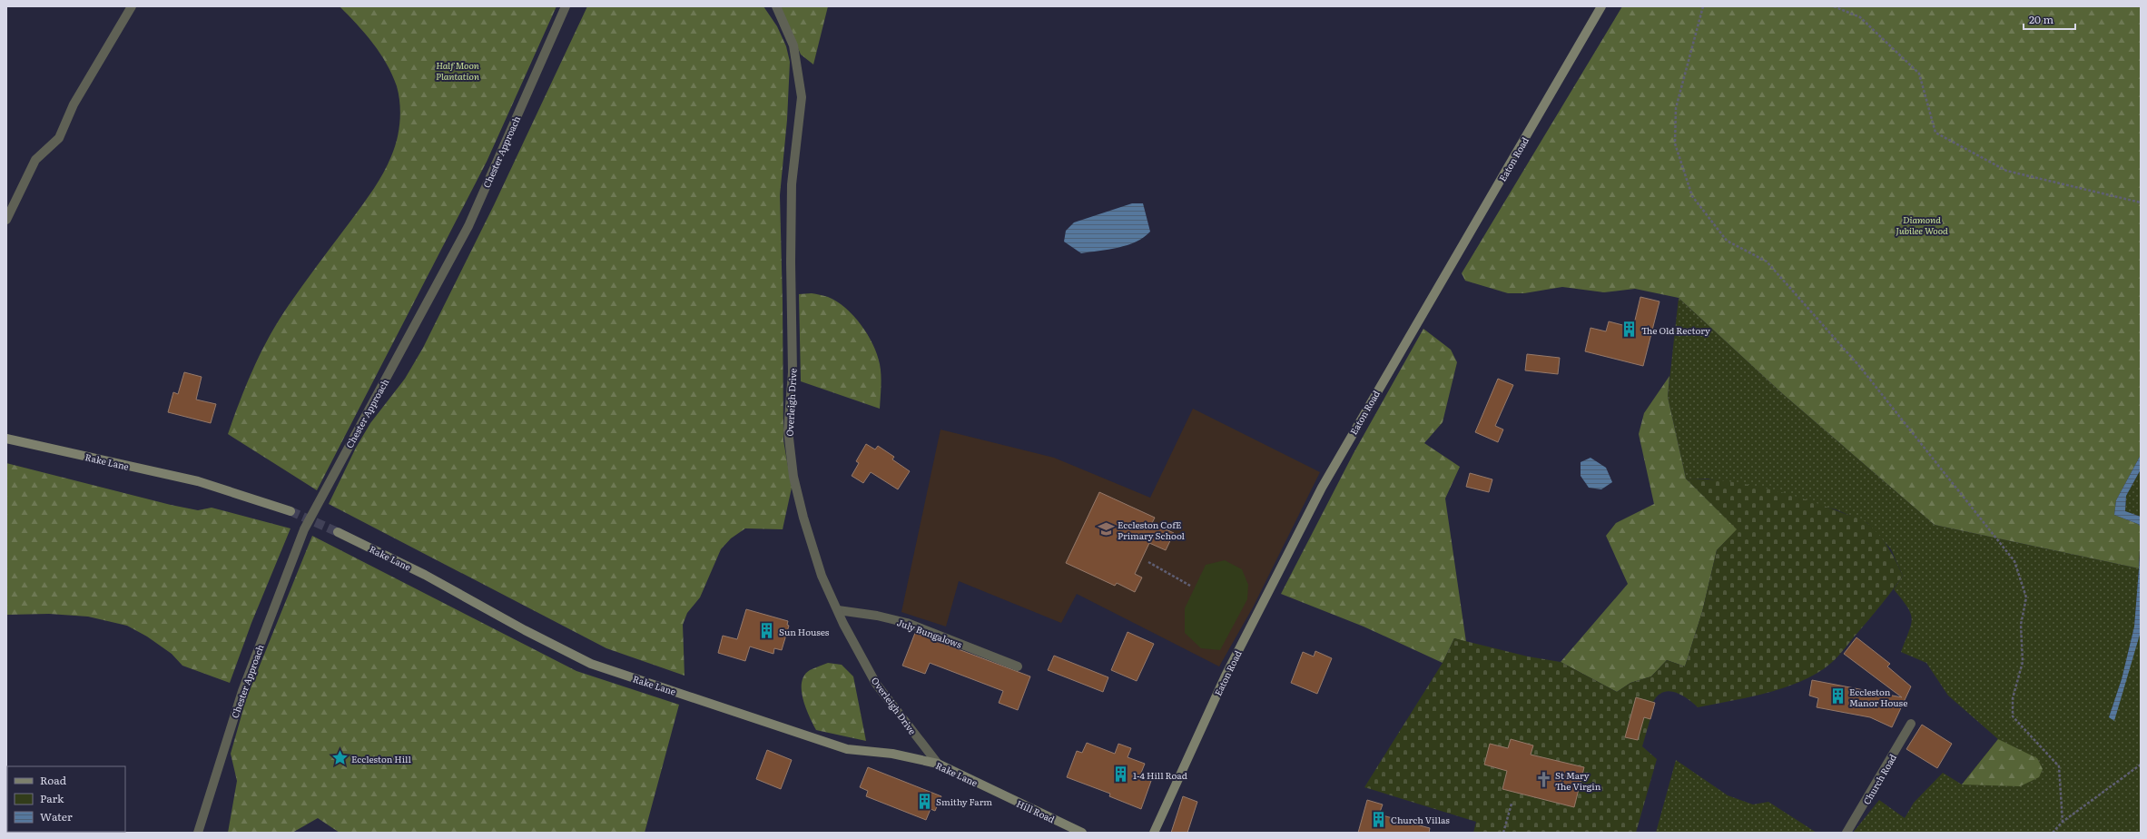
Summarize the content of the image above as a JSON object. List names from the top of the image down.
{
  "streets": {
    "street": [
      "Chester Approach",
      "Eaton Road",
      "Overleigh Drive",
      "Rake Lane",
      "July Bungalows",
      "Church Road",
      "Hill Road"
    ]
  },
  "crossings": [
    ["Overleigh Drive", "Rake Lane"],
    ["Overleigh Drive", "July Bungalows"],
    ["Rake Lane", "Hill Road"]
  ],
  "parks": ["Half Moon Plantation", "Diamond Jubilee Wood"],
  "places": {
    "building": [
      "The Old Rectory",
      "Sun Houses",
      "Eccleston Manor House",
      "1-4 Hill Road",
      "Smithy Farm",
      "Church Villas"
    ],
    "school or university": ["Eccleston CofE Primary School"],
    "place": ["Eccleston Hill"],
    "church": ["St Mary The Virgin"]
  },
  "legend": ["Road", "Park", "Water"],
  "scale_bar": "20 m"
}
